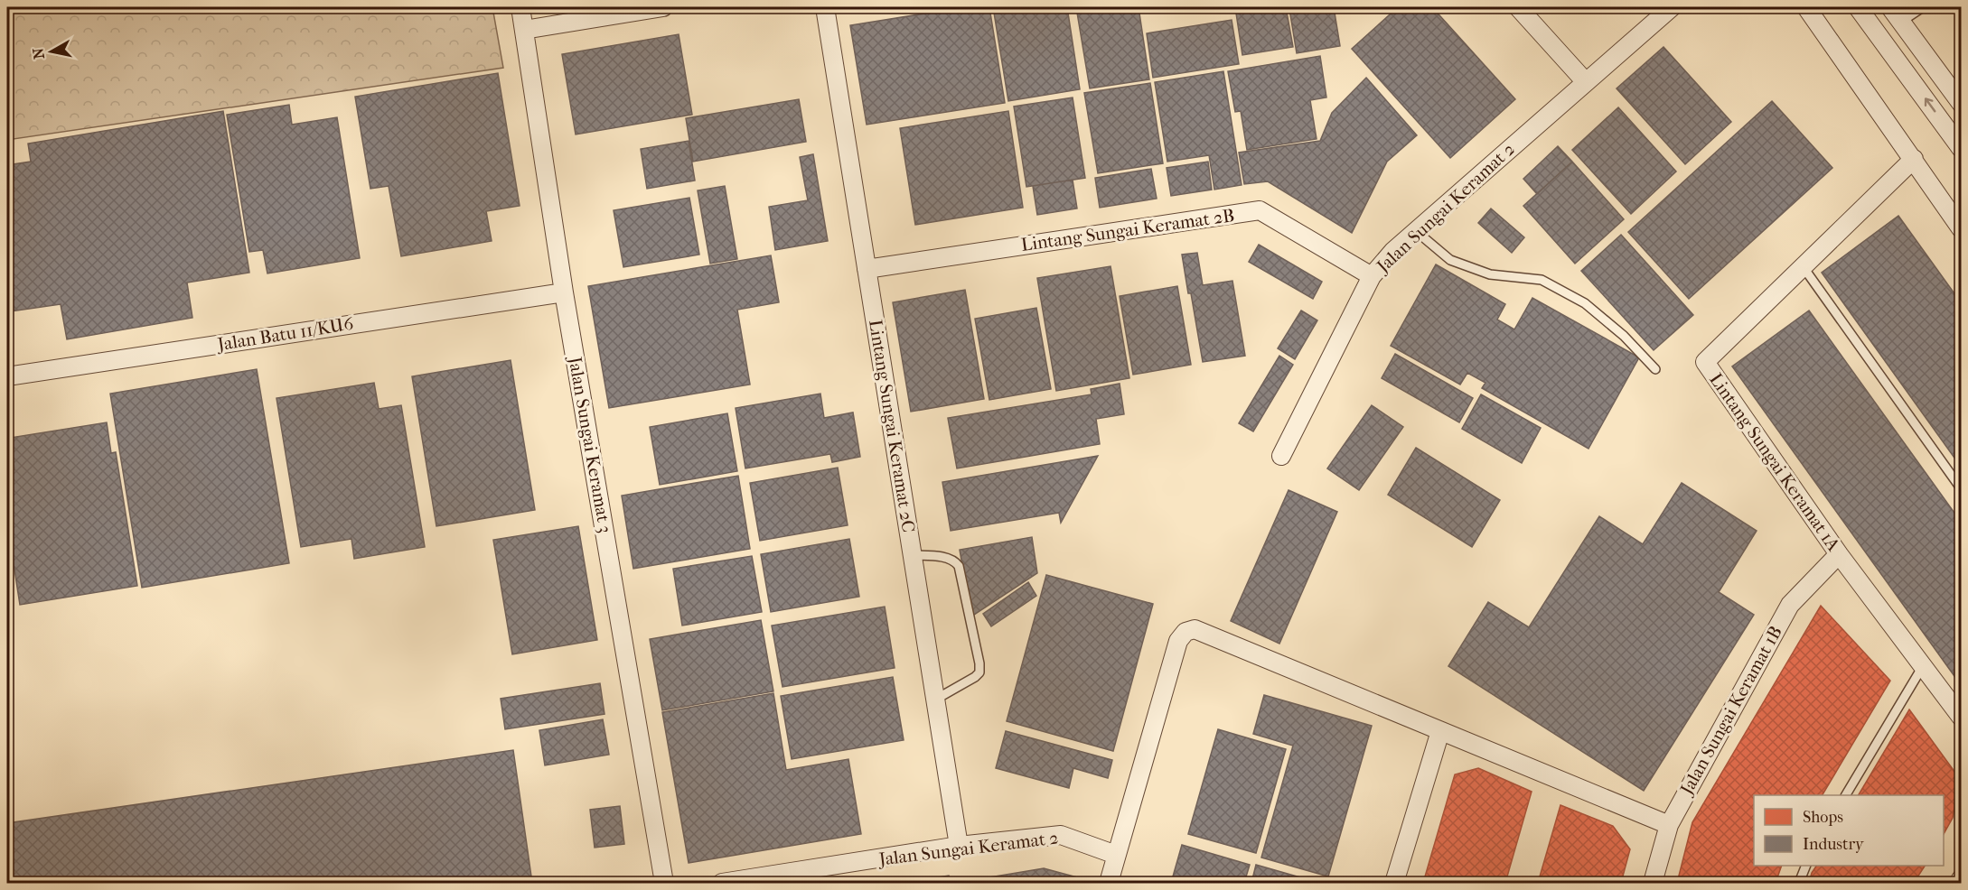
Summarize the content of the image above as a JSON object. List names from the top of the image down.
{
  "streets": {
    "street": [
      "Jalan Sungai Keramat 2",
      "Lintang Sungai Keramat 2B",
      "Jalan Batu 11/KU6",
      "Lintang Sungai Keramat 2C",
      "Jalan Sungai Keramat 3",
      "Lintang Sungai Keramat 1A",
      "Jalan Sungai Keramat 1B"
    ]
  },
  "crossings": [
    ["Jalan Sungai Keramat 2", "Lintang Sungai Keramat 2B"],
    ["Jalan Sungai Keramat 2", "Lintang Sungai Keramat 2C"],
    ["Lintang Sungai Keramat 2B", "Lintang Sungai Keramat 2C"],
    ["Jalan Batu 11/KU6", "Jalan Sungai Keramat 3"],
    ["Lintang Sungai Keramat 1A", "Jalan Sungai Keramat 1B"]
  ],
  "legend": ["Shops", "Industry"],
  "north": "left"
}
